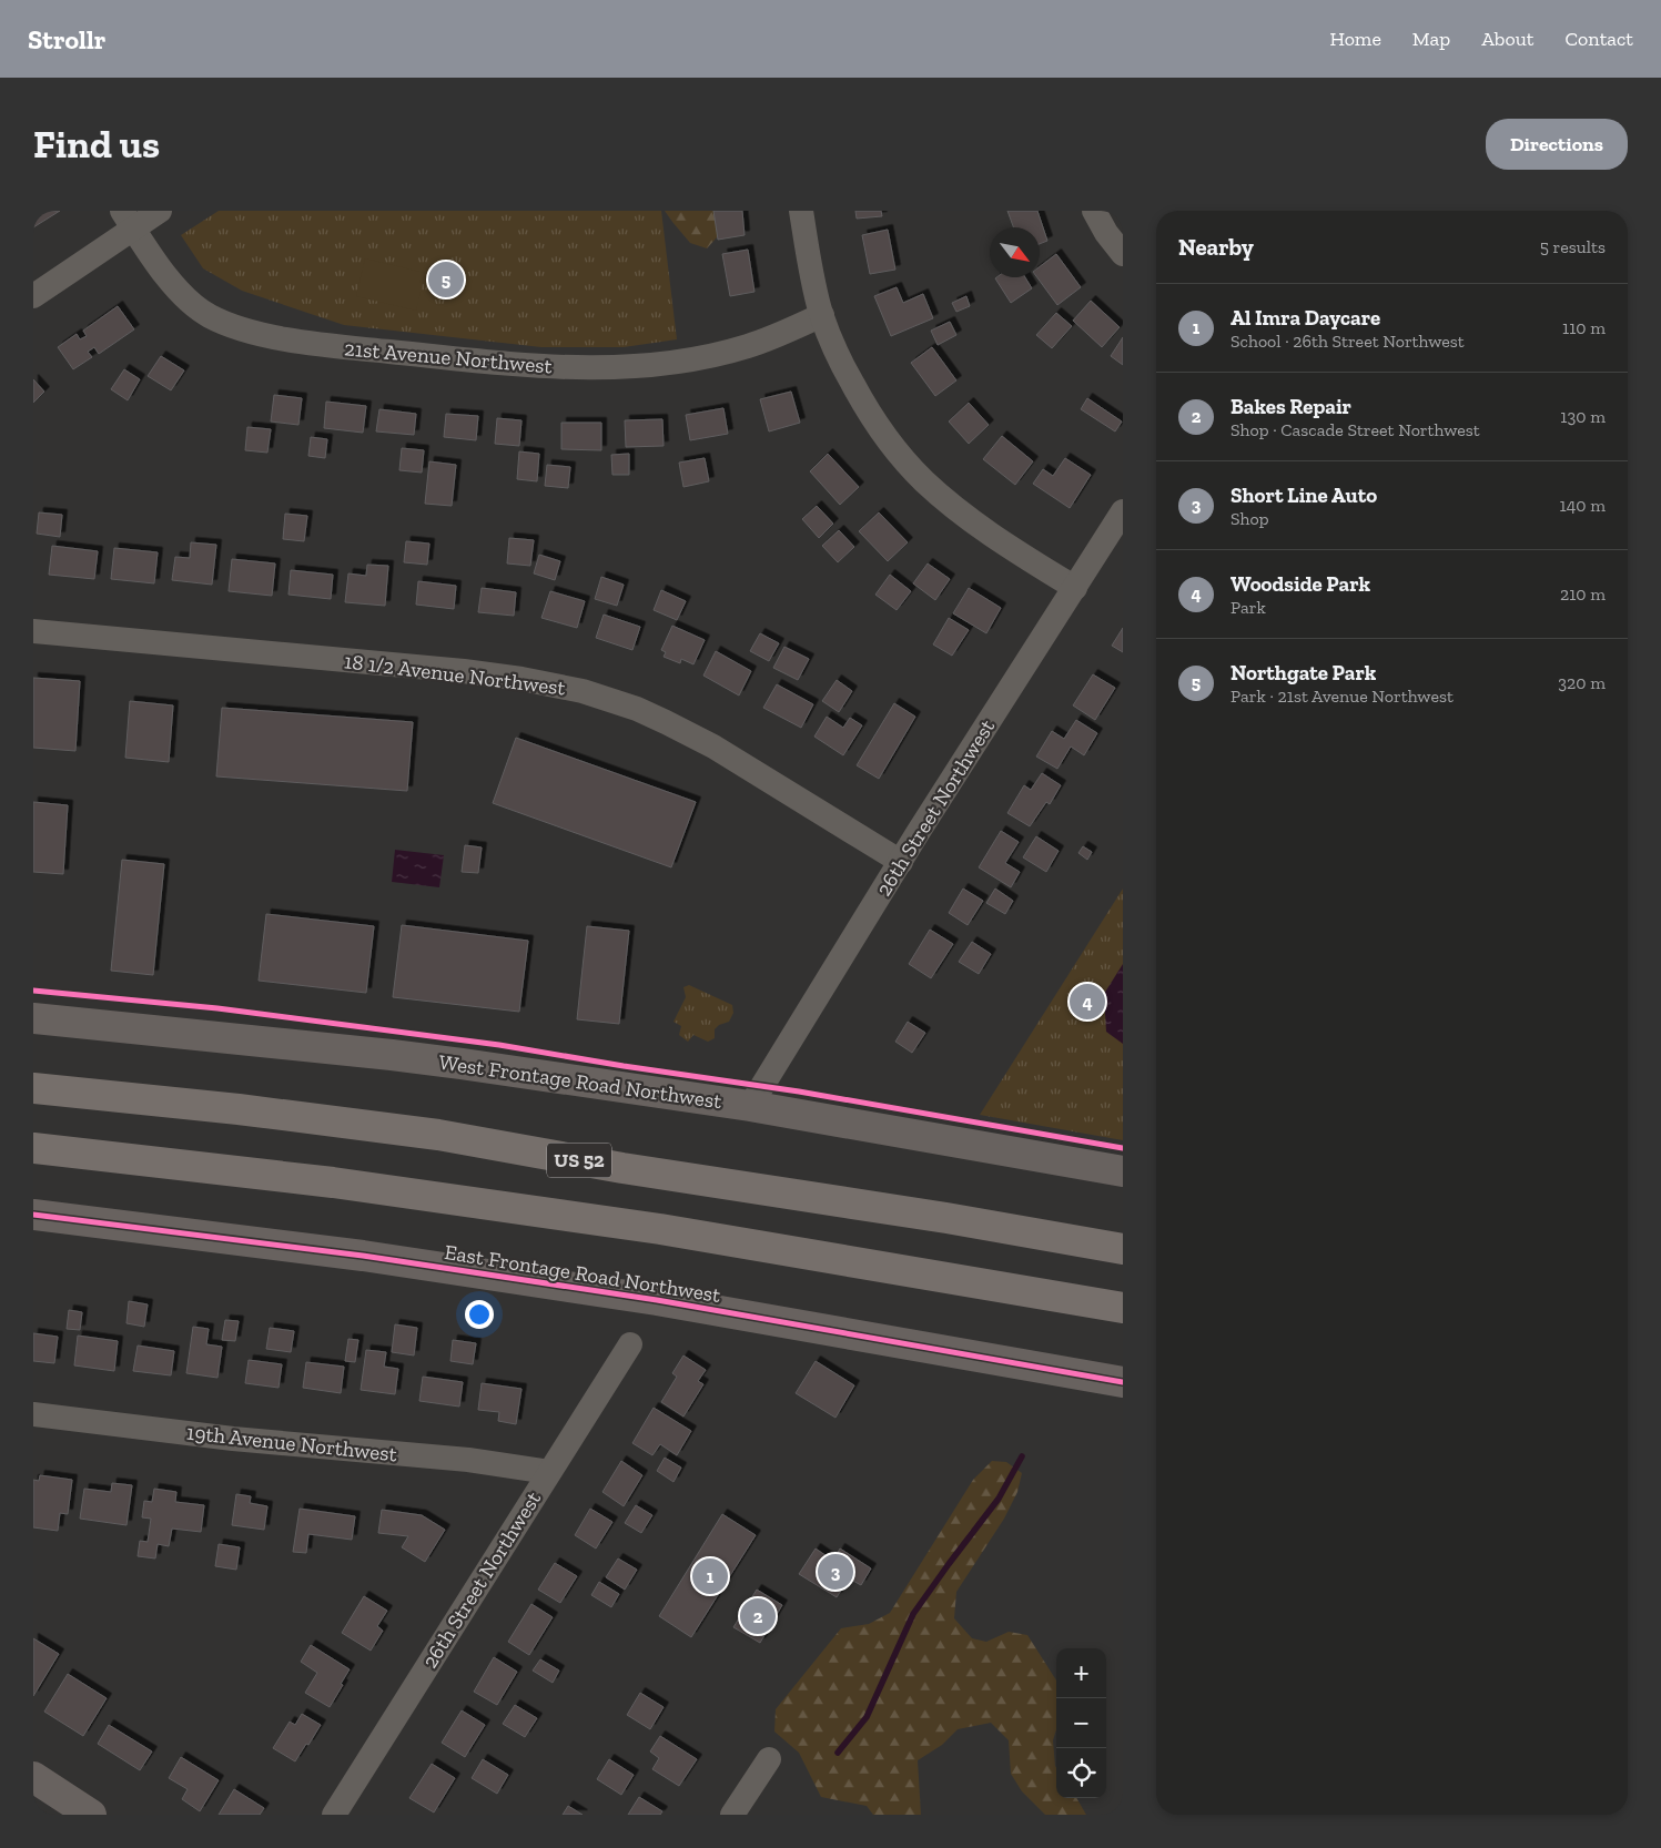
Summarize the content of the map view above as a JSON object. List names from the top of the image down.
{
  "streets": {
    "highway": ["US 52"],
    "street": [
      "21st Avenue Northwest",
      "18 1/2 Avenue Northwest",
      "26th Street Northwest",
      "West Frontage Road Northwest",
      "East Frontage Road Northwest",
      "19th Avenue Northwest"
    ]
  },
  "crossings": [
    ["18 1/2 Avenue Northwest", "26th Street Northwest"],
    ["26th Street Northwest", "West Frontage Road Northwest"],
    ["26th Street Northwest", "19th Avenue Northwest"]
  ],
  "north": "bottom right",
  "page": {
    "header": "Strollr",
    "nav": [
      "Home",
      "Map",
      "About",
      "Contact"
    ],
    "buttons": "Directions",
    "title": "Find us",
    "heading": ["Nearby", "5 results"],
    "pins": [
      "5",
      "4",
      "3",
      "1",
      "2"
    ],
    "list": [
      {
        "mark": "1",
        "name": "Al Imra Daycare",
        "note": "School · 26th Street Northwest",
        "value": "110 m"
      },
      {
        "mark": "2",
        "name": "Bakes Repair",
        "note": "Shop · Cascade Street Northwest",
        "value": "130 m"
      },
      {
        "mark": "3",
        "name": "Short Line Auto",
        "note": "Shop",
        "value": "140 m"
      },
      {
        "mark": "4",
        "name": "Woodside Park",
        "note": "Park",
        "value": "210 m"
      },
      {
        "mark": "5",
        "name": "Northgate Park",
        "note": "Park · 21st Avenue Northwest",
        "value": "320 m"
      }
    ],
    "map_buttons": ["+", "−"]
  }
}
